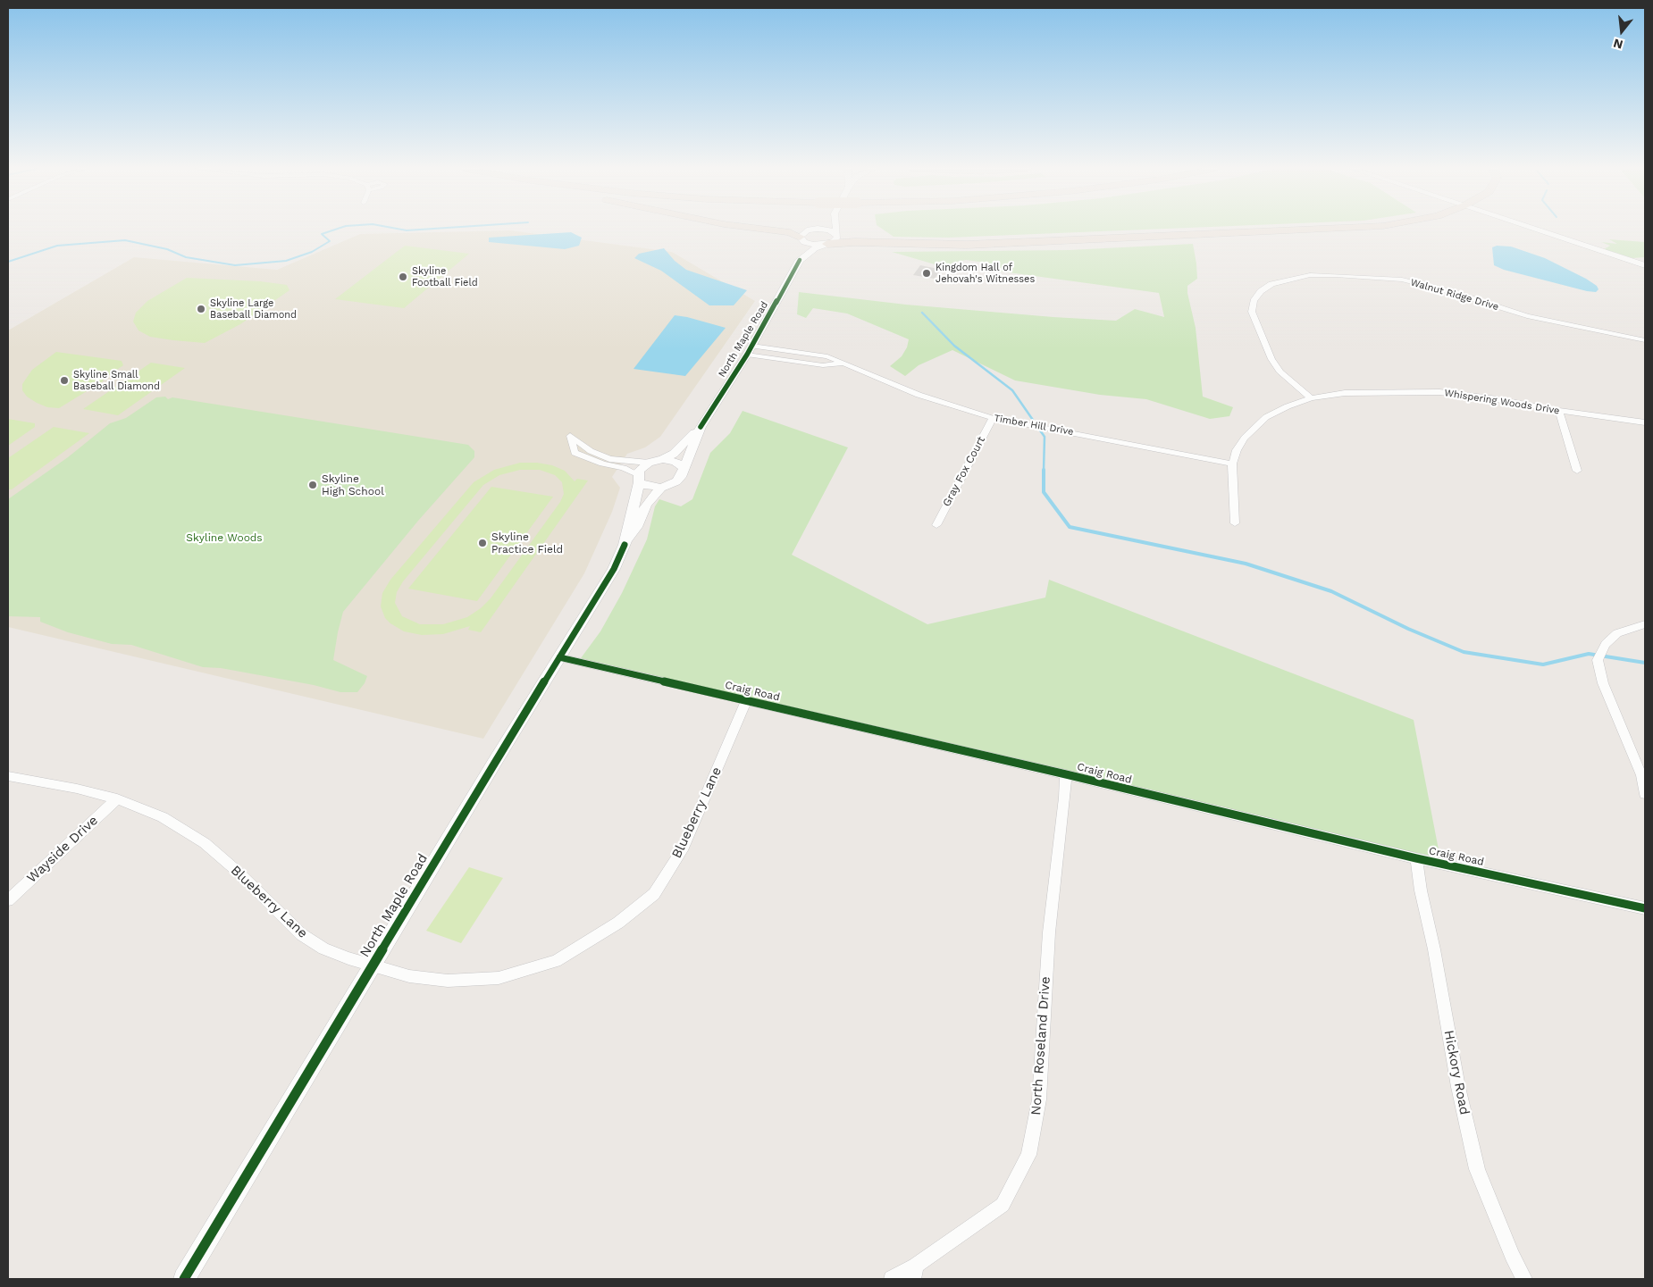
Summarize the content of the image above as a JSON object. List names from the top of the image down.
{
  "streets": {
    "street": [
      "Walnut Ridge Drive",
      "North Maple Road",
      "Whispering Woods Drive",
      "Timber Hill Drive",
      "Gray Fox Court",
      "Craig Road",
      "Blueberry Lane",
      "Wayside Drive",
      "North Roseland Drive",
      "Hickory Road"
    ]
  },
  "crossings": [
    ["Walnut Ridge Drive", "Whispering Woods Drive"],
    ["North Maple Road", "Timber Hill Drive"],
    ["North Maple Road", "Craig Road"],
    ["North Maple Road", "Blueberry Lane"],
    ["Whispering Woods Drive", "Timber Hill Drive"],
    ["Timber Hill Drive", "Gray Fox Court"],
    ["Craig Road", "Blueberry Lane"],
    ["Craig Road", "North Roseland Drive"],
    ["Craig Road", "Hickory Road"],
    ["Blueberry Lane", "Wayside Drive"]
  ],
  "parks": ["Skyline Woods"],
  "places": [
    "Kingdom Hall of Jehovah's Witnesses",
    "Skyline Football Field",
    "Skyline Large Baseball Diamond",
    "Skyline Small Baseball Diamond",
    "Skyline High School",
    "Skyline Practice Field"
  ],
  "north": "bottom"
}
